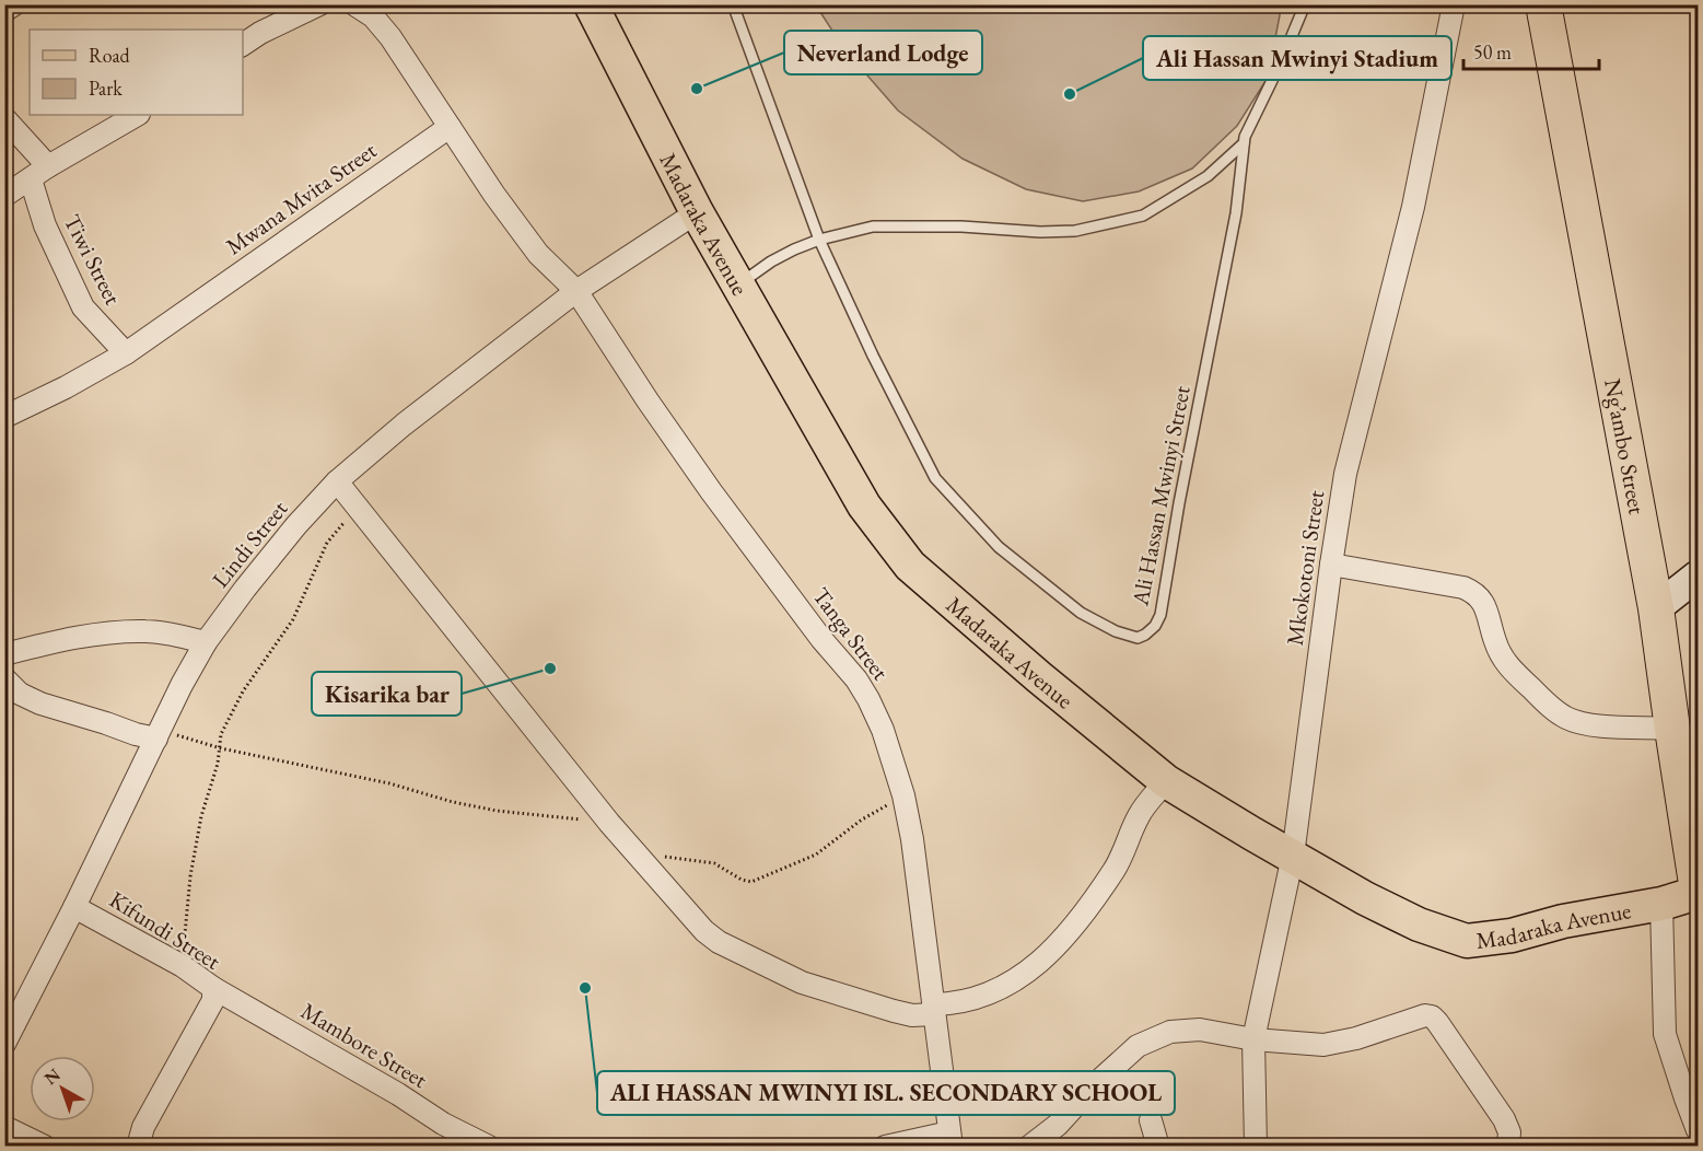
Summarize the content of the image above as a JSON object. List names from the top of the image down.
{
  "streets": {
    "highway": ["Ng’ambo Street"],
    "main road": ["Madaraka Avenue"],
    "street": [
      "Mwana Mvita Street",
      "Tiwi Street",
      "Lindi Street",
      "Mkokotoni Street",
      "Tanga Street",
      "Kifundi Street",
      "Mambore Street"
    ],
    "lane": ["Ali Hassan Mwinyi Street"]
  },
  "crossings": [
    ["Mwana Mvita Street", "Tiwi Street"],
    ["Madaraka Avenue", "Ng’ambo Street"],
    ["Madaraka Avenue", "Ali Hassan Mwinyi Street"],
    ["Madaraka Avenue", "Lindi Street"],
    ["Madaraka Avenue", "Mkokotoni Street"],
    ["Lindi Street", "Tanga Street"],
    ["Lindi Street", "Kifundi Street"],
    ["Kifundi Street", "Mambore Street"]
  ],
  "places": [
    "Neverland Lodge",
    "Ali Hassan Mwinyi Stadium",
    "Kisarika bar",
    "ALI HASSAN MWINYI ISL. SECONDARY SCHOOL"
  ],
  "legend": ["Road", "Park"],
  "scale_bar": "50 m",
  "north": "top left"
}
